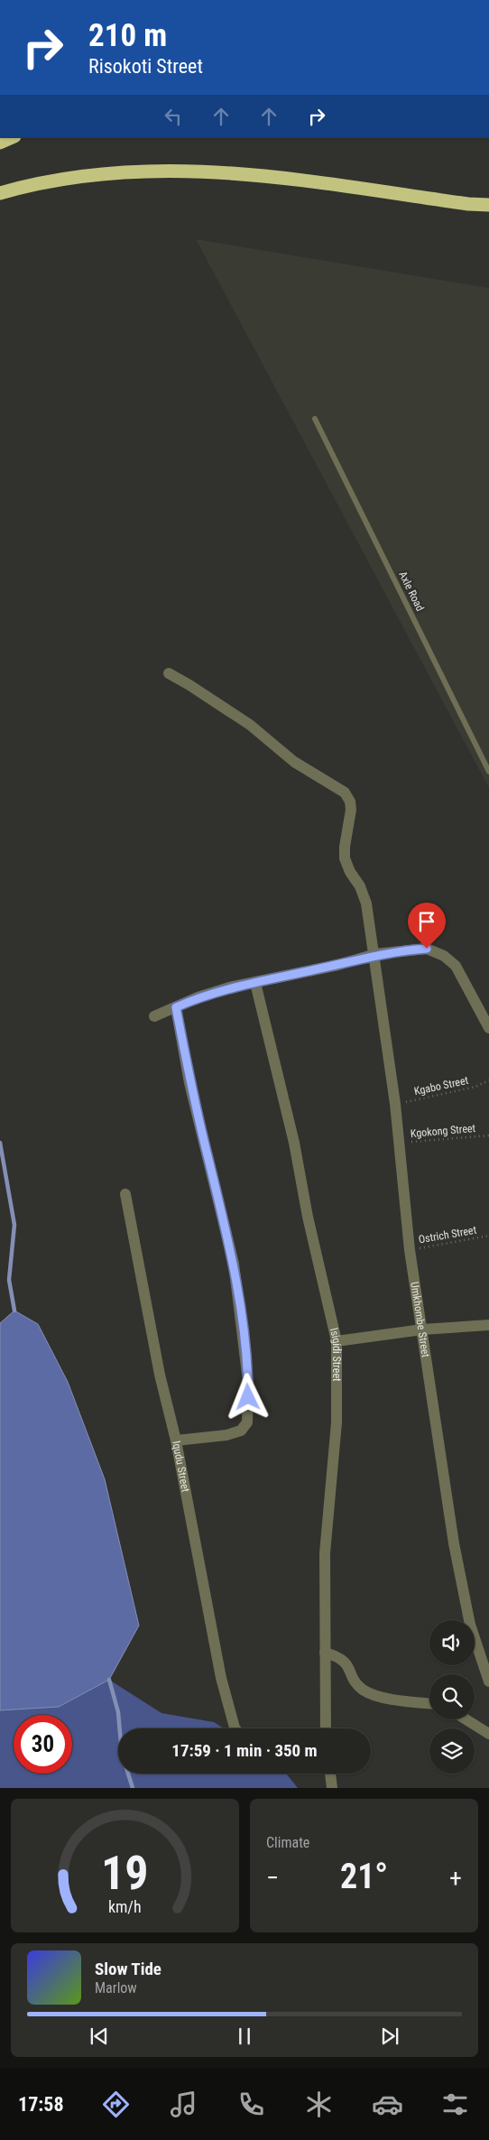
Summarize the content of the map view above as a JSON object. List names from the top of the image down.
{
  "streets": {
    "street": ["Umkhombe Street", "Isigidi Street", "Iqudu Street"],
    "lane": ["Axle Road"],
    "path": ["Kgabo Street", "Kgokong Street", "Ostrich Street"]
  },
  "crossings": [
    ["Kgabo Street", "Umkhombe Street"],
    ["Kgokong Street", "Umkhombe Street"],
    ["Ostrich Street", "Umkhombe Street"]
  ],
  "page": {
    "turn": ["210 m", "Risokoti Street"],
    "limit": "30",
    "trip": "17:59 · 1 min · 350 m",
    "tile": "Climate",
    "heat": ["−", "21°", "+"],
    "song": ["Slow Tide", "Marlow"],
    "tabs": "17:58",
    "gauge": ["19", "km/h"]
  }
}
